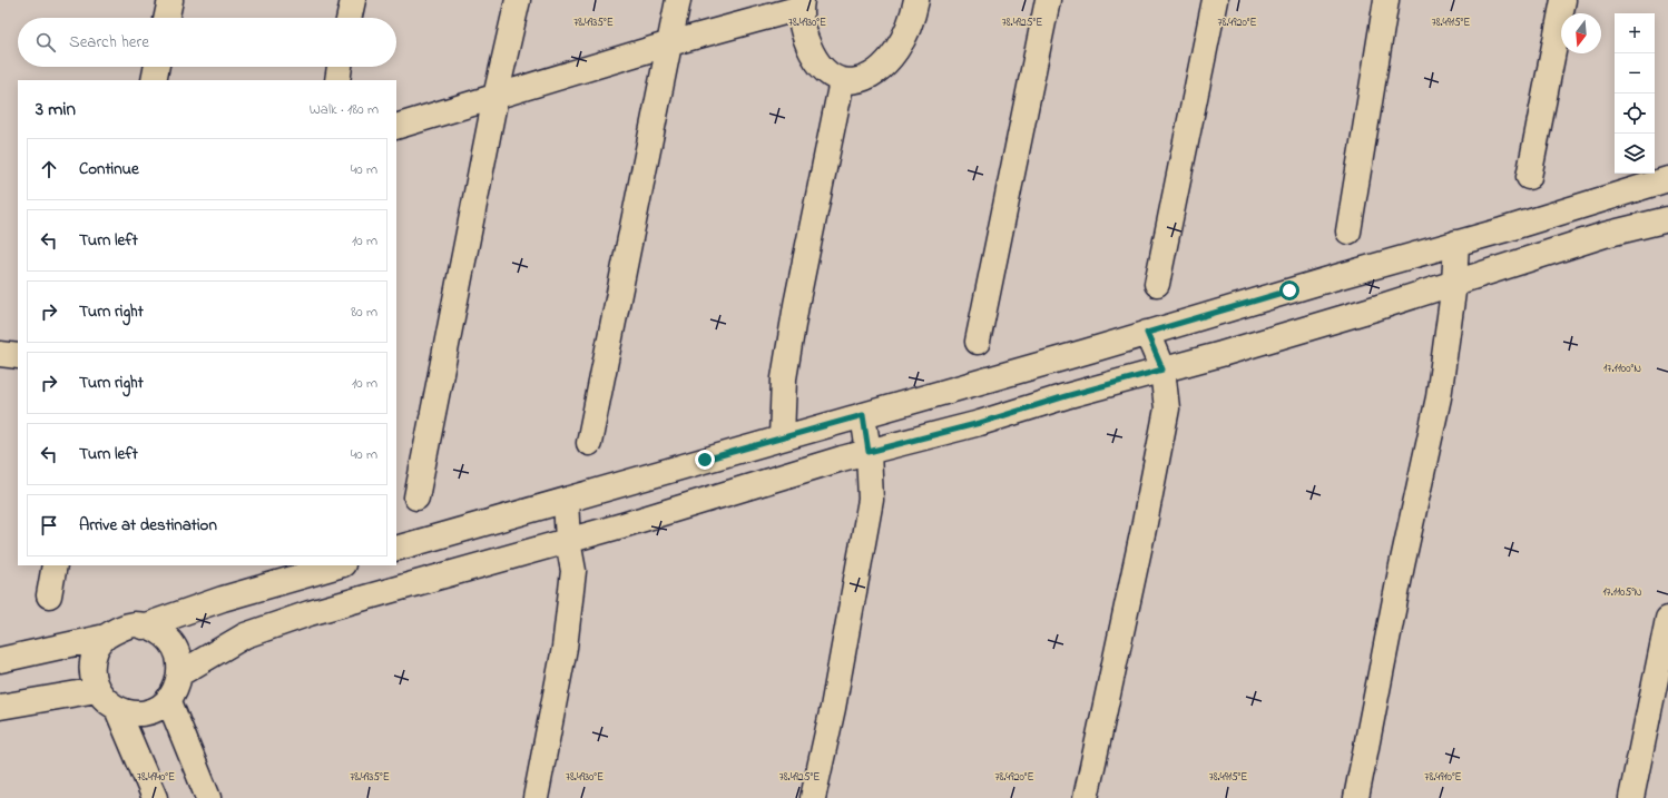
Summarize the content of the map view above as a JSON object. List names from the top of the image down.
{
  "north": "bottom",
  "page": {
    "map_buttons": ["+", "−"],
    "search": "Search here",
    "heading": ["3 min", "Walk · 180 m"],
    "list": [
      ["Continue", "40 m"],
      ["Turn left", "10 m"],
      ["Turn right", "80 m"],
      ["Turn right", "10 m"],
      ["Turn left", "40 m"],
      "Arrive at destination"
    ]
  },
  "coordinates": [
    "78.4935°E",
    "78.4930°E",
    "78.4925°E",
    "78.4920°E",
    "78.4915°E",
    "17.1100°N",
    "17.1105°N",
    "78.4940°E",
    "78.4910°E"
  ]
}
